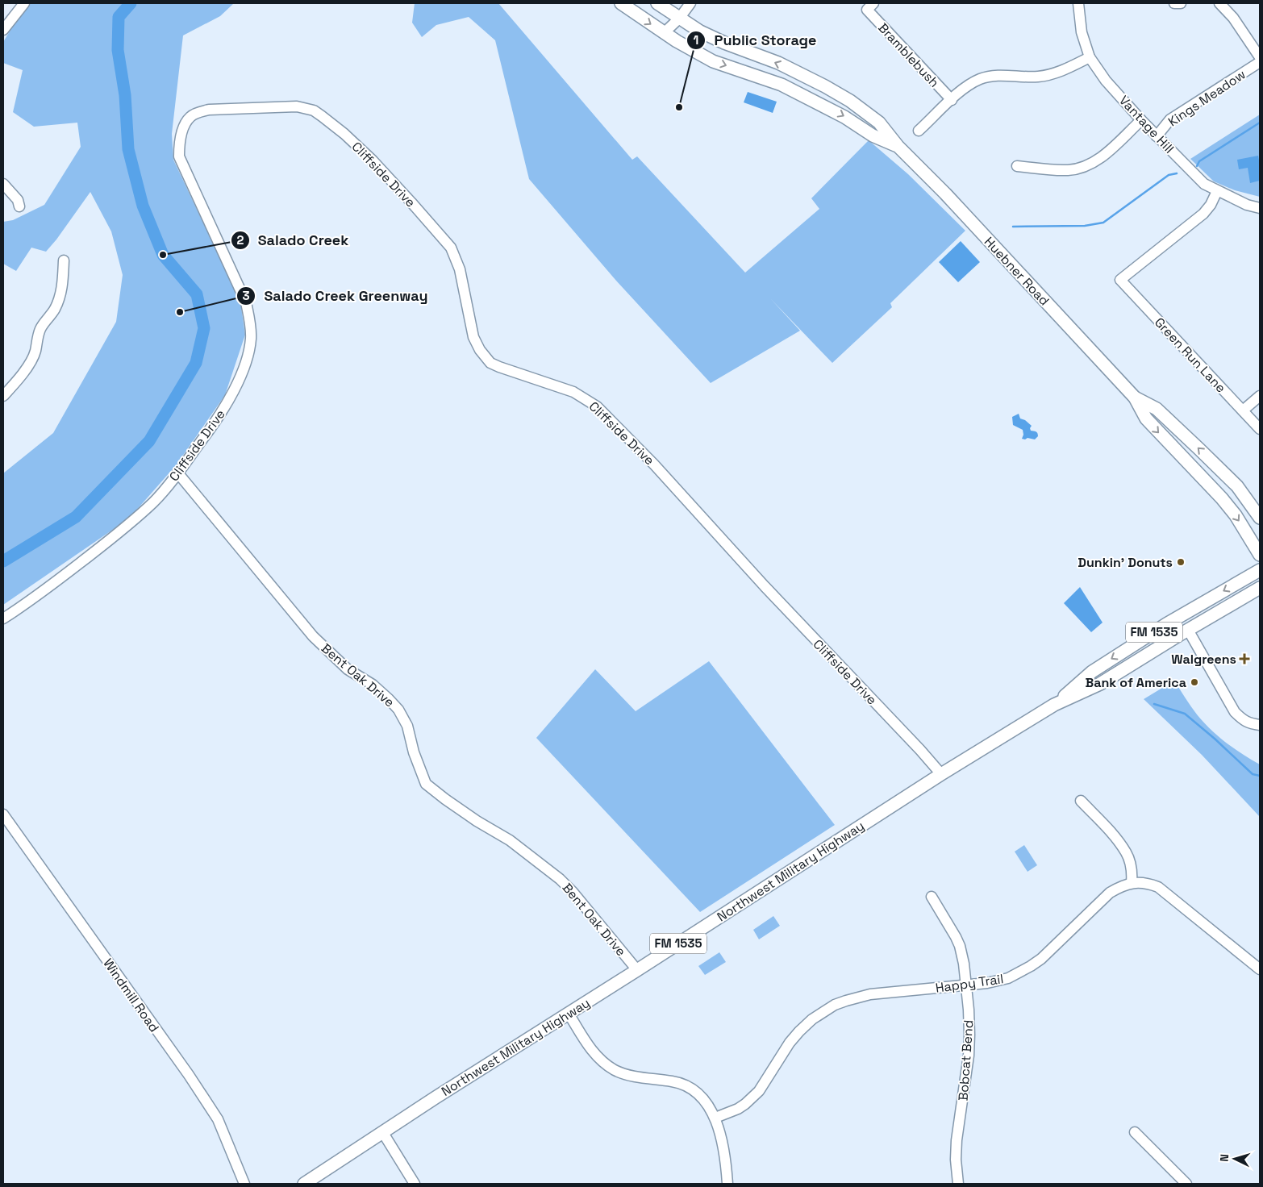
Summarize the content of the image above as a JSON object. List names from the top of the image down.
{
  "streets": {
    "main road": ["Huebner Road", "FM 1535", "Northwest Military Highway"],
    "street": [
      "Bramblebush",
      "Kings Meadow",
      "Vantage Hill",
      "Cliffside Drive",
      "Green Run Lane",
      "Bent Oak Drive",
      "Happy Trail",
      "Windmill Road",
      "Bobcat Bend"
    ]
  },
  "crossings": [
    ["Kings Meadow", "Vantage Hill"],
    ["Vantage Hill", "Green Run Lane"],
    ["Cliffside Drive", "Bent Oak Drive"],
    ["Cliffside Drive", "Northwest Military Highway"],
    ["Bent Oak Drive", "Northwest Military Highway"],
    ["Happy Trail", "Bobcat Bend"]
  ],
  "places": {
    "other": [
      "Public Storage",
      "Salado Creek",
      "Salado Creek Greenway",
      "Dunkin' Donuts",
      "Bank of America"
    ],
    "health": ["Walgreens"]
  },
  "north": "left"
}
